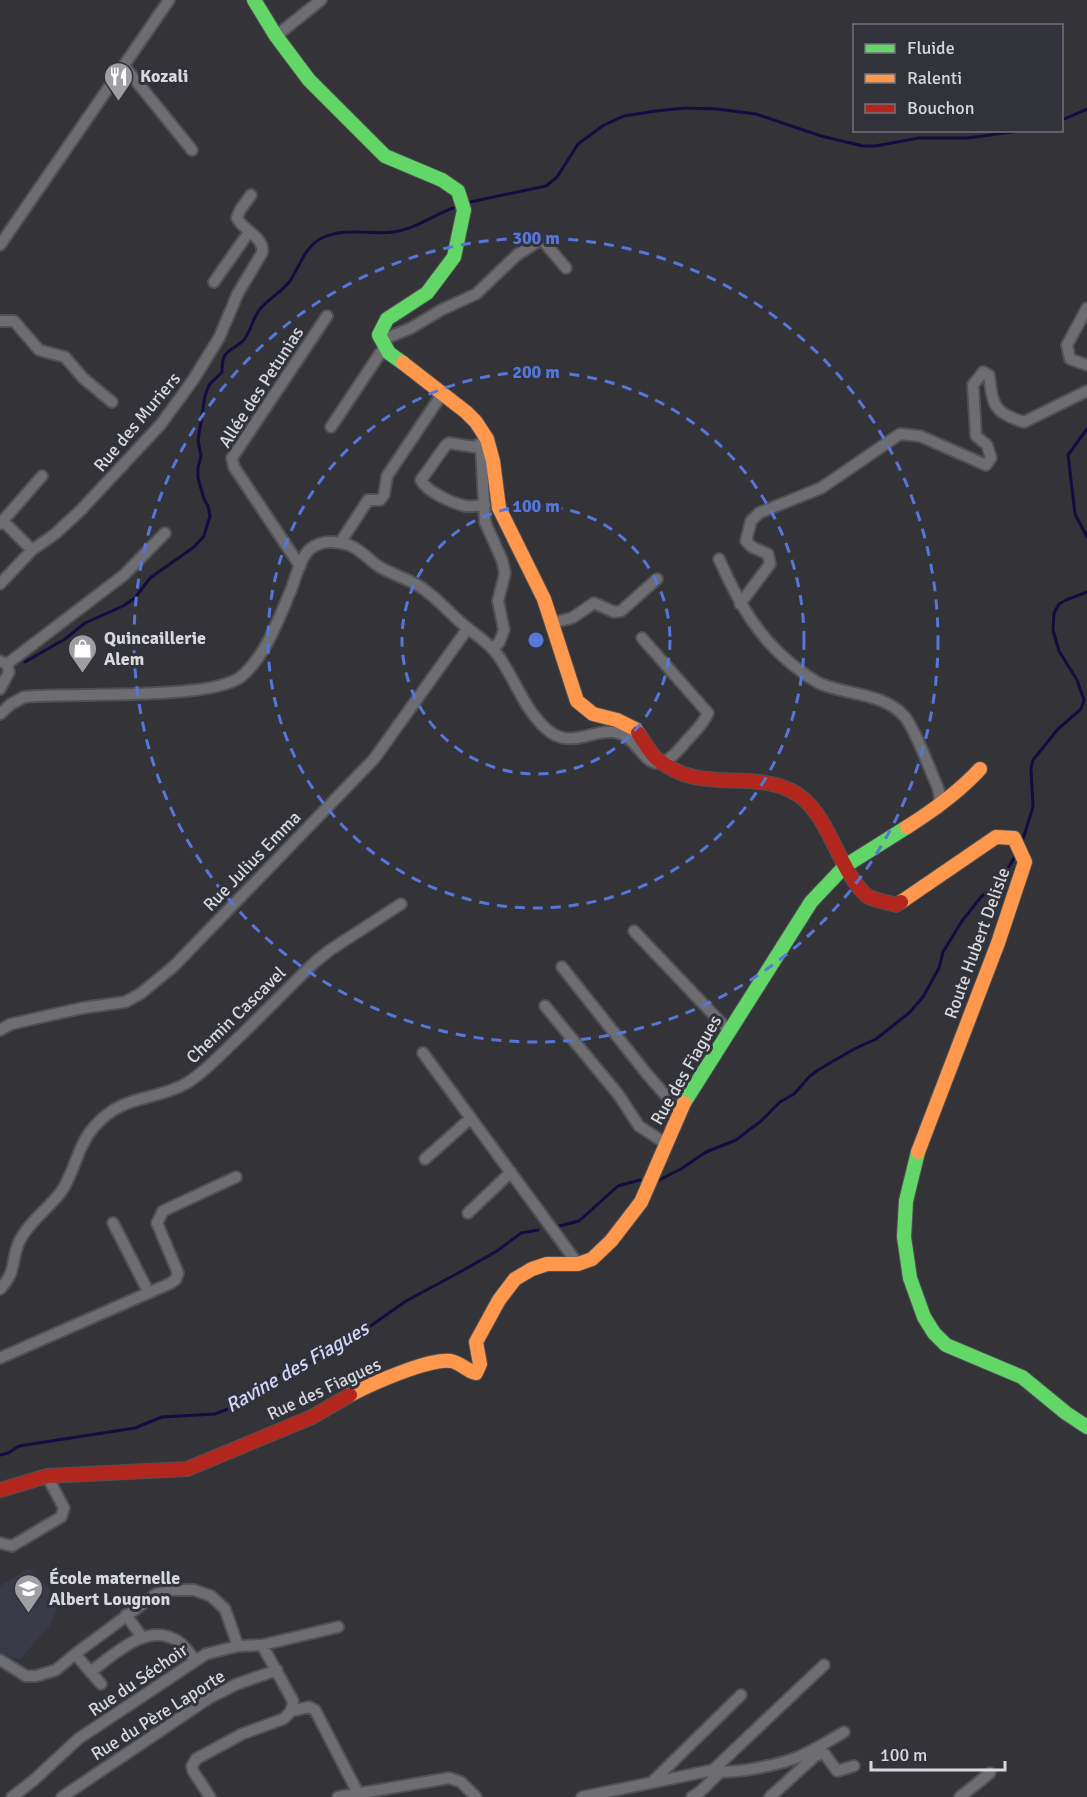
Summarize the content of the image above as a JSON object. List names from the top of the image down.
{
  "streets": {
    "main road": ["Route Hubert Delisle", "Rue des Fiagues"],
    "street": [
      "Allée des Petunias",
      "Rue des Muriers",
      "Rue Julius Emma",
      "Chemin Cascavel",
      "Rue du Séchoir",
      "Rue du Père Laporte"
    ]
  },
  "crossings": [
    ["Route Hubert Delisle", "Rue des Fiagues"]
  ],
  "water": ["Ravine des Fiagues"],
  "places": {
    "restaurant": ["Kozali"],
    "shop": ["Quincaillerie Alem"],
    "school or university": ["École maternelle Albert Lougnon"]
  },
  "legend": ["Fluide", "Ralenti", "Bouchon"],
  "scale_bar": "100 m",
  "rings": ["300 m", "200 m", "100 m"]
}
